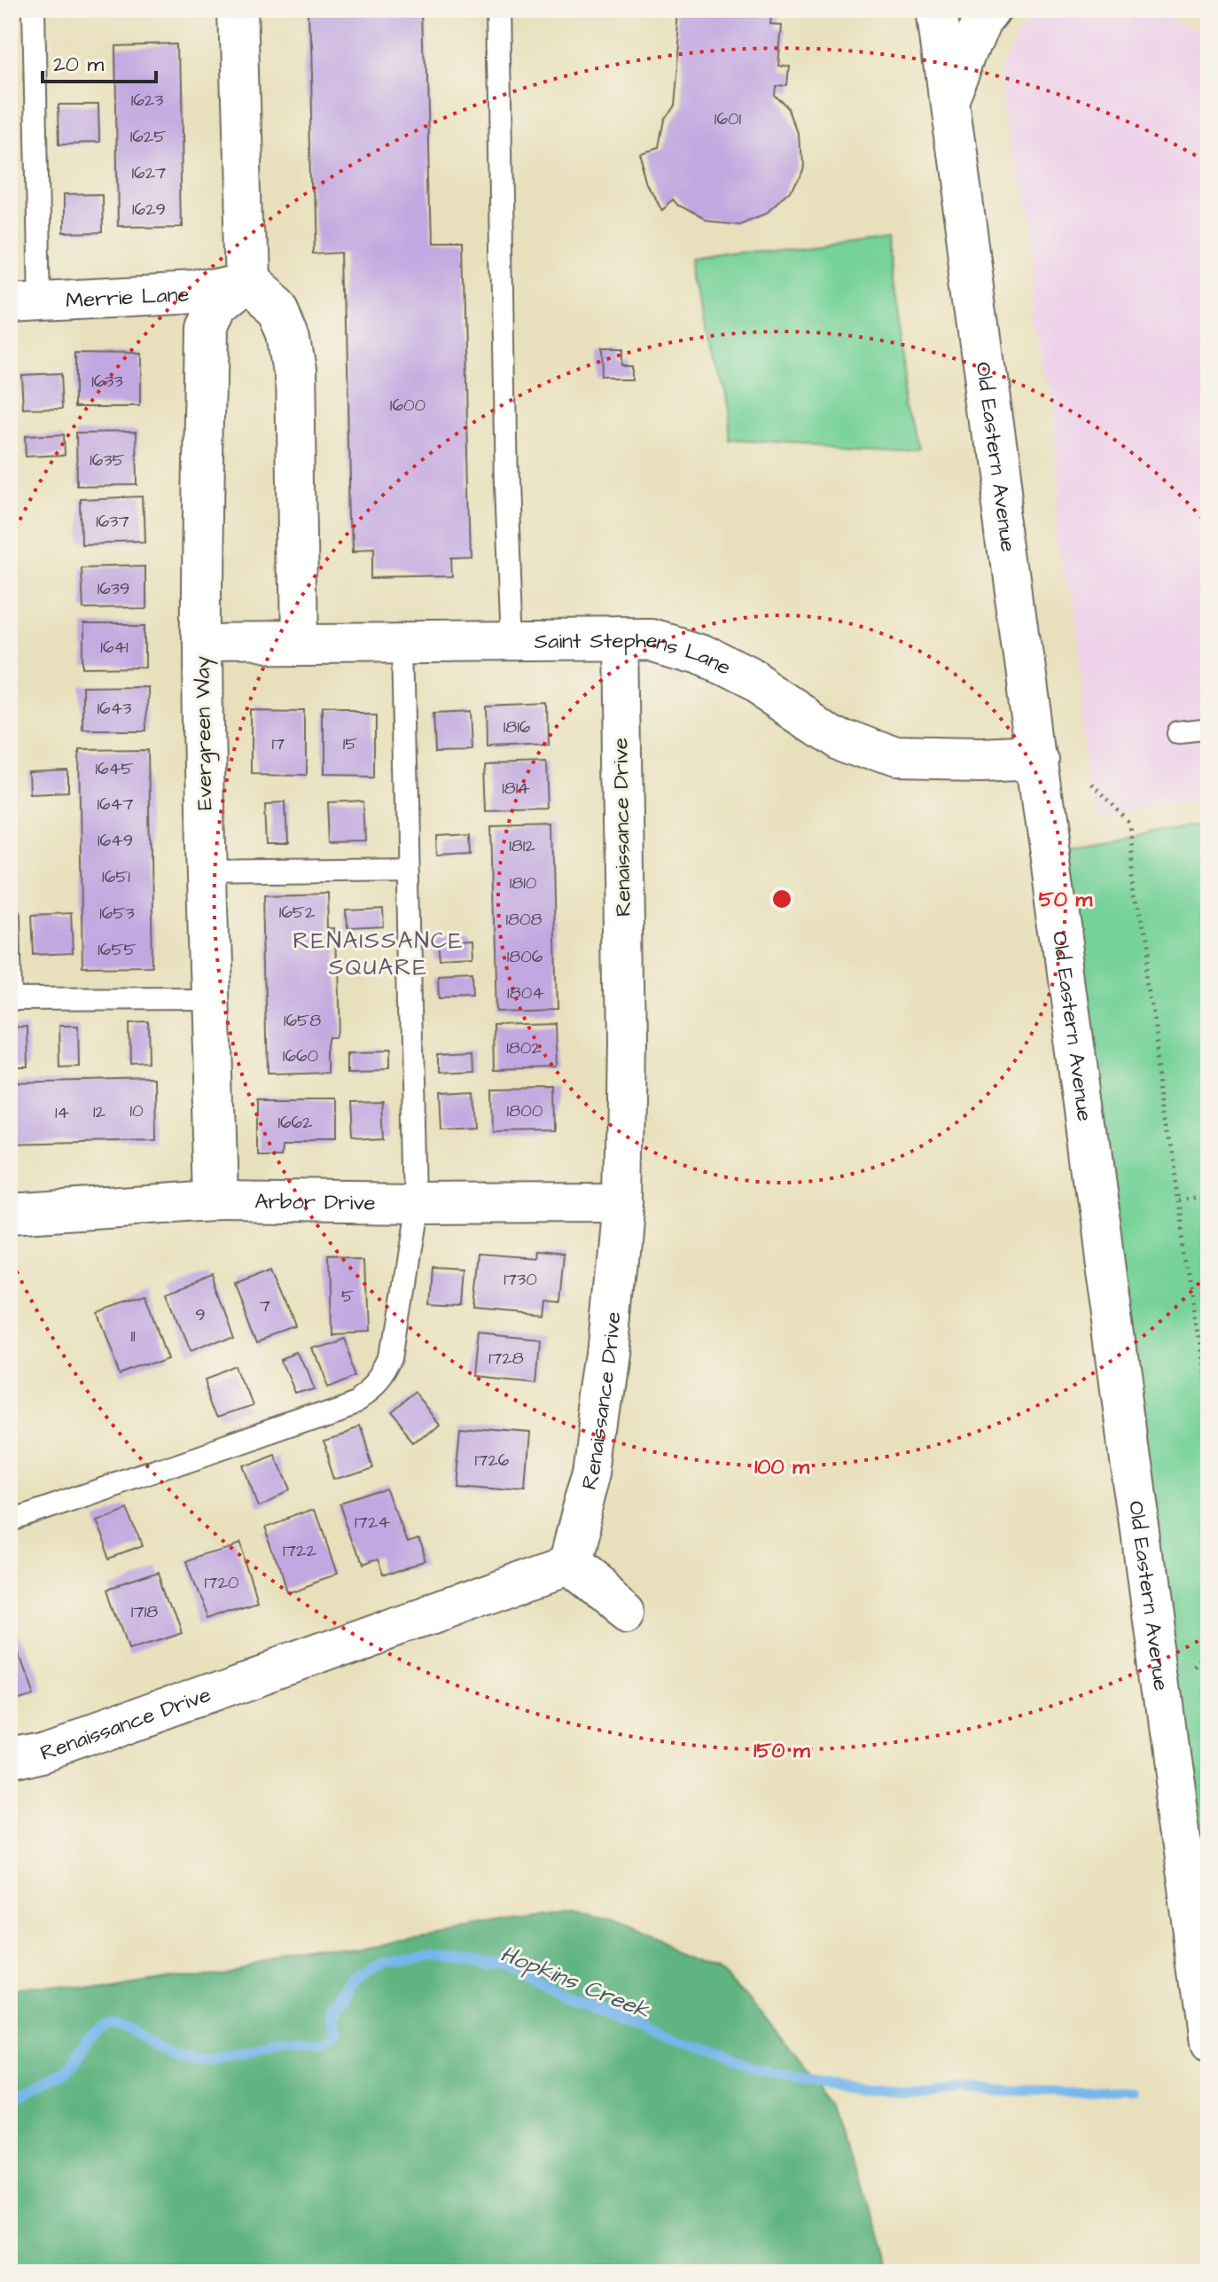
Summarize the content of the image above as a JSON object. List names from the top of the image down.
{
  "streets": {
    "street": [
      "Merrie Lane",
      "Old Eastern Avenue",
      "Saint Stephens Lane",
      "Evergreen Way",
      "Renaissance Drive",
      "Arbor Drive"
    ]
  },
  "crossings": [
    ["Merrie Lane", "Evergreen Way"],
    ["Old Eastern Avenue", "Saint Stephens Lane"],
    ["Saint Stephens Lane", "Evergreen Way"],
    ["Saint Stephens Lane", "Renaissance Drive"],
    ["Evergreen Way", "Arbor Drive"],
    ["Renaissance Drive", "Arbor Drive"]
  ],
  "districts": ["RENAISSANCE SQUARE"],
  "water": ["Hopkins Creek"],
  "house_numbers": [
    "1623",
    "1601",
    "1625",
    "1627",
    "1629",
    "1633",
    "1600",
    "1635",
    "1637",
    "1639",
    "1641",
    "1643",
    "1816",
    "17",
    "15",
    "1645",
    "1814",
    "1647",
    "1649",
    "1812",
    "1651",
    "1810",
    "1652",
    "1653",
    "1808",
    "1655",
    "1806",
    "1804",
    "1658",
    "1802",
    "1660",
    "10",
    "1800",
    "12",
    "14",
    "1662",
    "1730",
    "5",
    "7",
    "9",
    "11",
    "1728",
    "1726",
    "1724",
    "1722",
    "1720",
    "1718"
  ],
  "scale_bar": "20 m",
  "rings": ["50 m", "100 m", "150 m"]
}
